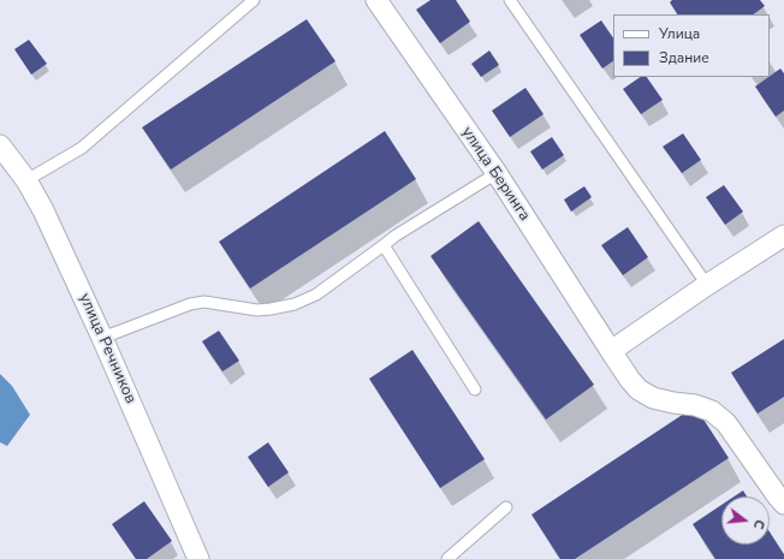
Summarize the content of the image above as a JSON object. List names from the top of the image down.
{
  "streets": {
    "street": ["улица Беринга", "улица Речников"]
  },
  "legend": ["Улица", "Здание"],
  "north": "right"
}
